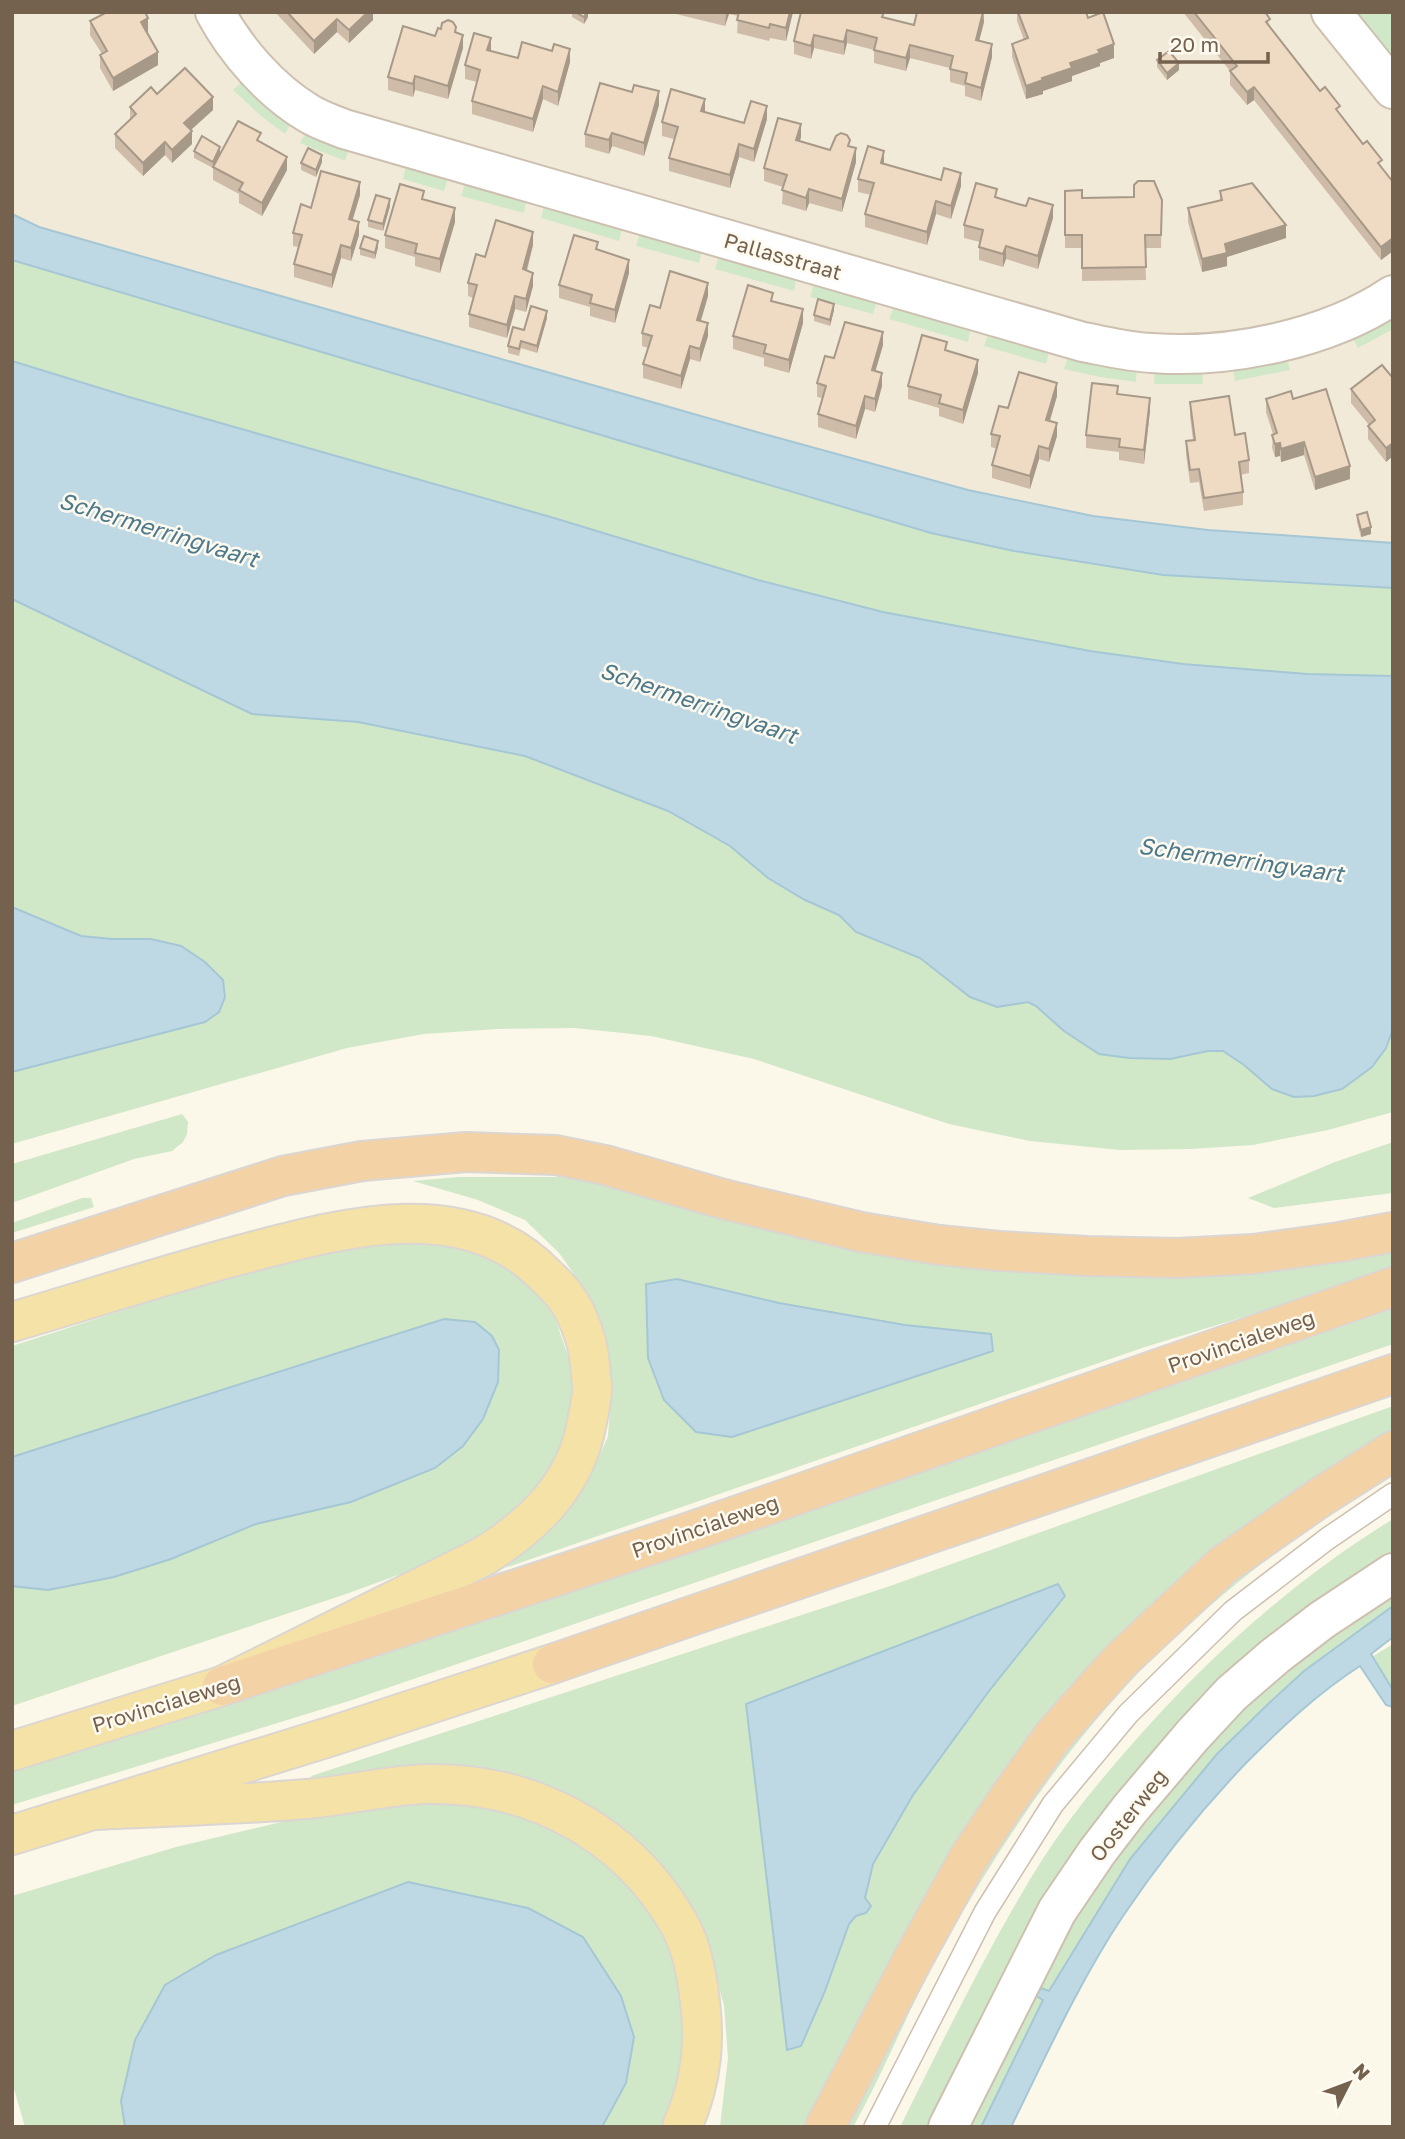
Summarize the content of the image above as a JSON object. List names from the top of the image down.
{
  "streets": {
    "highway": ["Provincialeweg"],
    "street": ["Pallasstraat", "Oosterweg"]
  },
  "water": ["Schermerringvaart"],
  "scale_bar": "20 m",
  "north": "top right"
}
